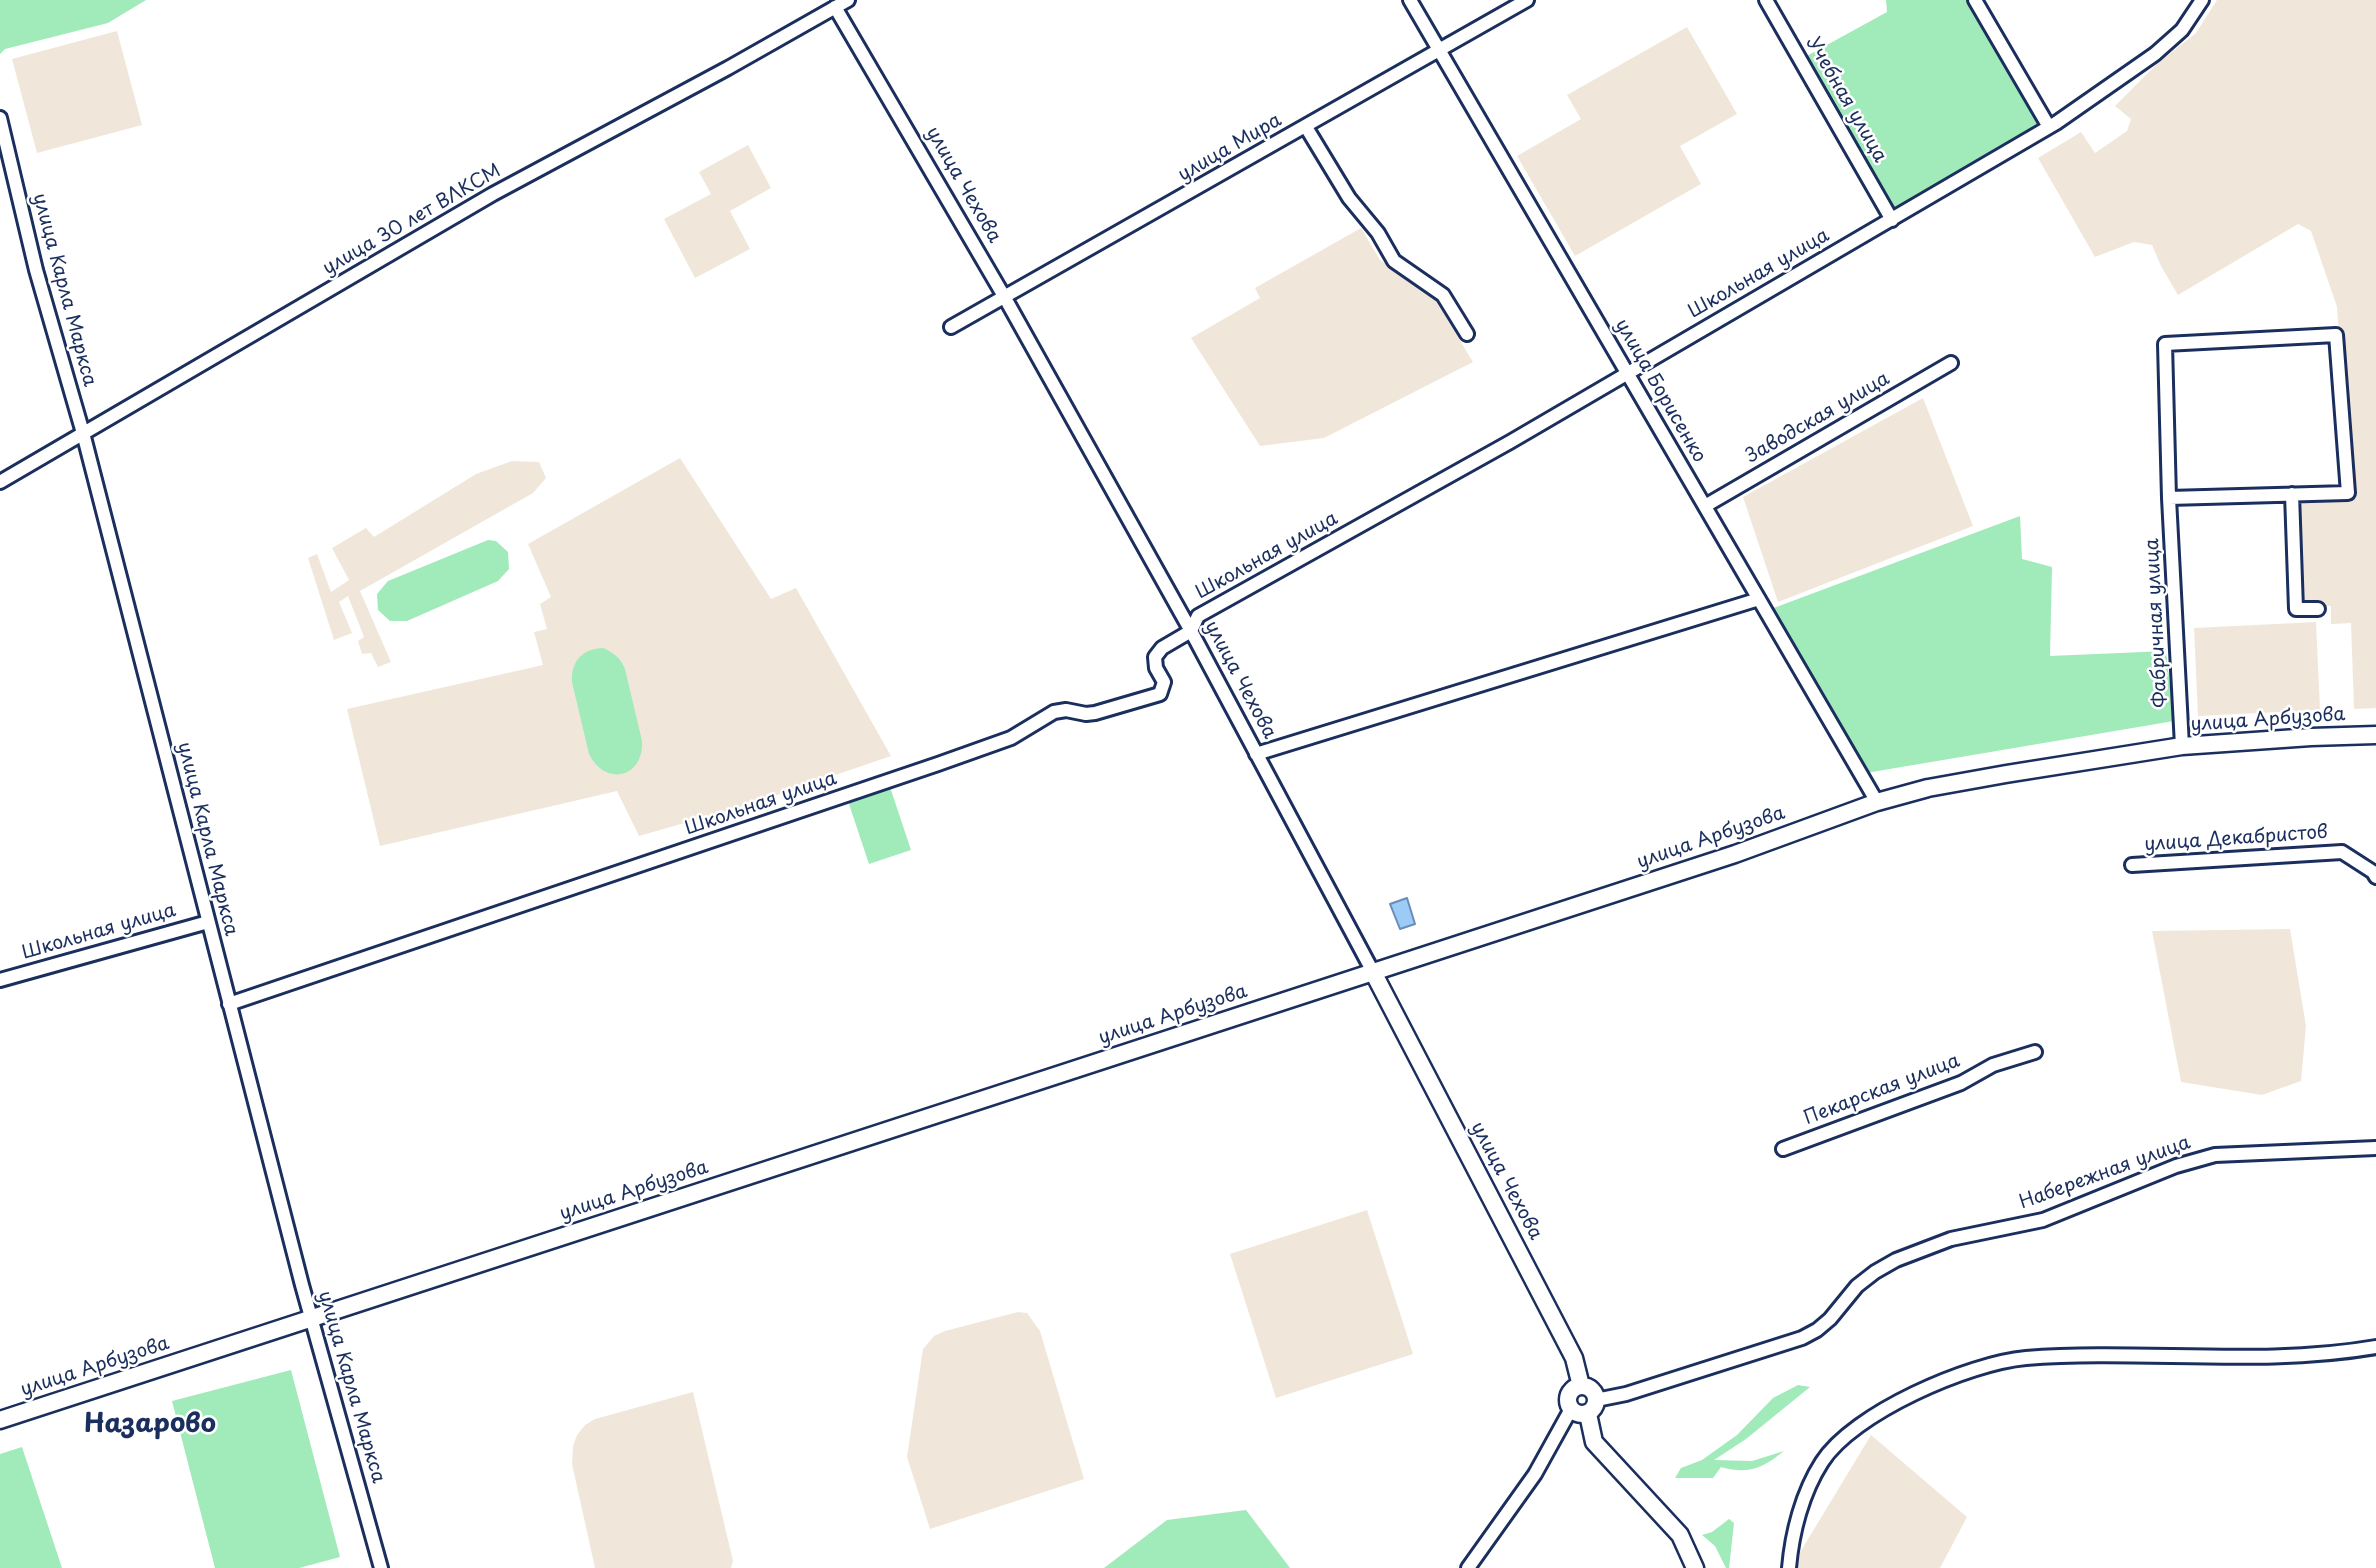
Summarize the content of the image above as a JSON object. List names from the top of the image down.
{
  "streets": {
    "street": [
      "Учебная улица",
      "улица Мира",
      "улица Чехова",
      "улица 30 лет ВЛКСМ",
      "Школьная улица",
      "улица Карла Маркса",
      "улица Борисенко",
      "Заводская улица",
      "Фабричная улица",
      "улица Арбузова",
      "улица Декабристов",
      "Пекарская улица",
      "Набережная улица"
    ]
  },
  "crossings": [
    ["Учебная улица", "Школьная улица"],
    ["улица Мира", "улица Чехова"],
    ["улица Мира", "улица Борисенко"],
    ["улица Чехова", "улица 30 лет ВЛКСМ"],
    ["улица Чехова", "Школьная улица"],
    ["улица Чехова", "улица Арбузова"],
    ["улица Чехова", "Набережная улица"],
    ["улица 30 лет ВЛКСМ", "улица Карла Маркса"],
    ["Школьная улица", "улица Карла Маркса"],
    ["Школьная улица", "улица Борисенко"],
    ["улица Карла Маркса", "улица Арбузова"],
    ["улица Борисенко", "Заводская улица"],
    ["улица Борисенко", "улица Арбузова"],
    ["Фабричная улица", "улица Арбузова"]
  ],
  "districts": ["Назарово"]
}
